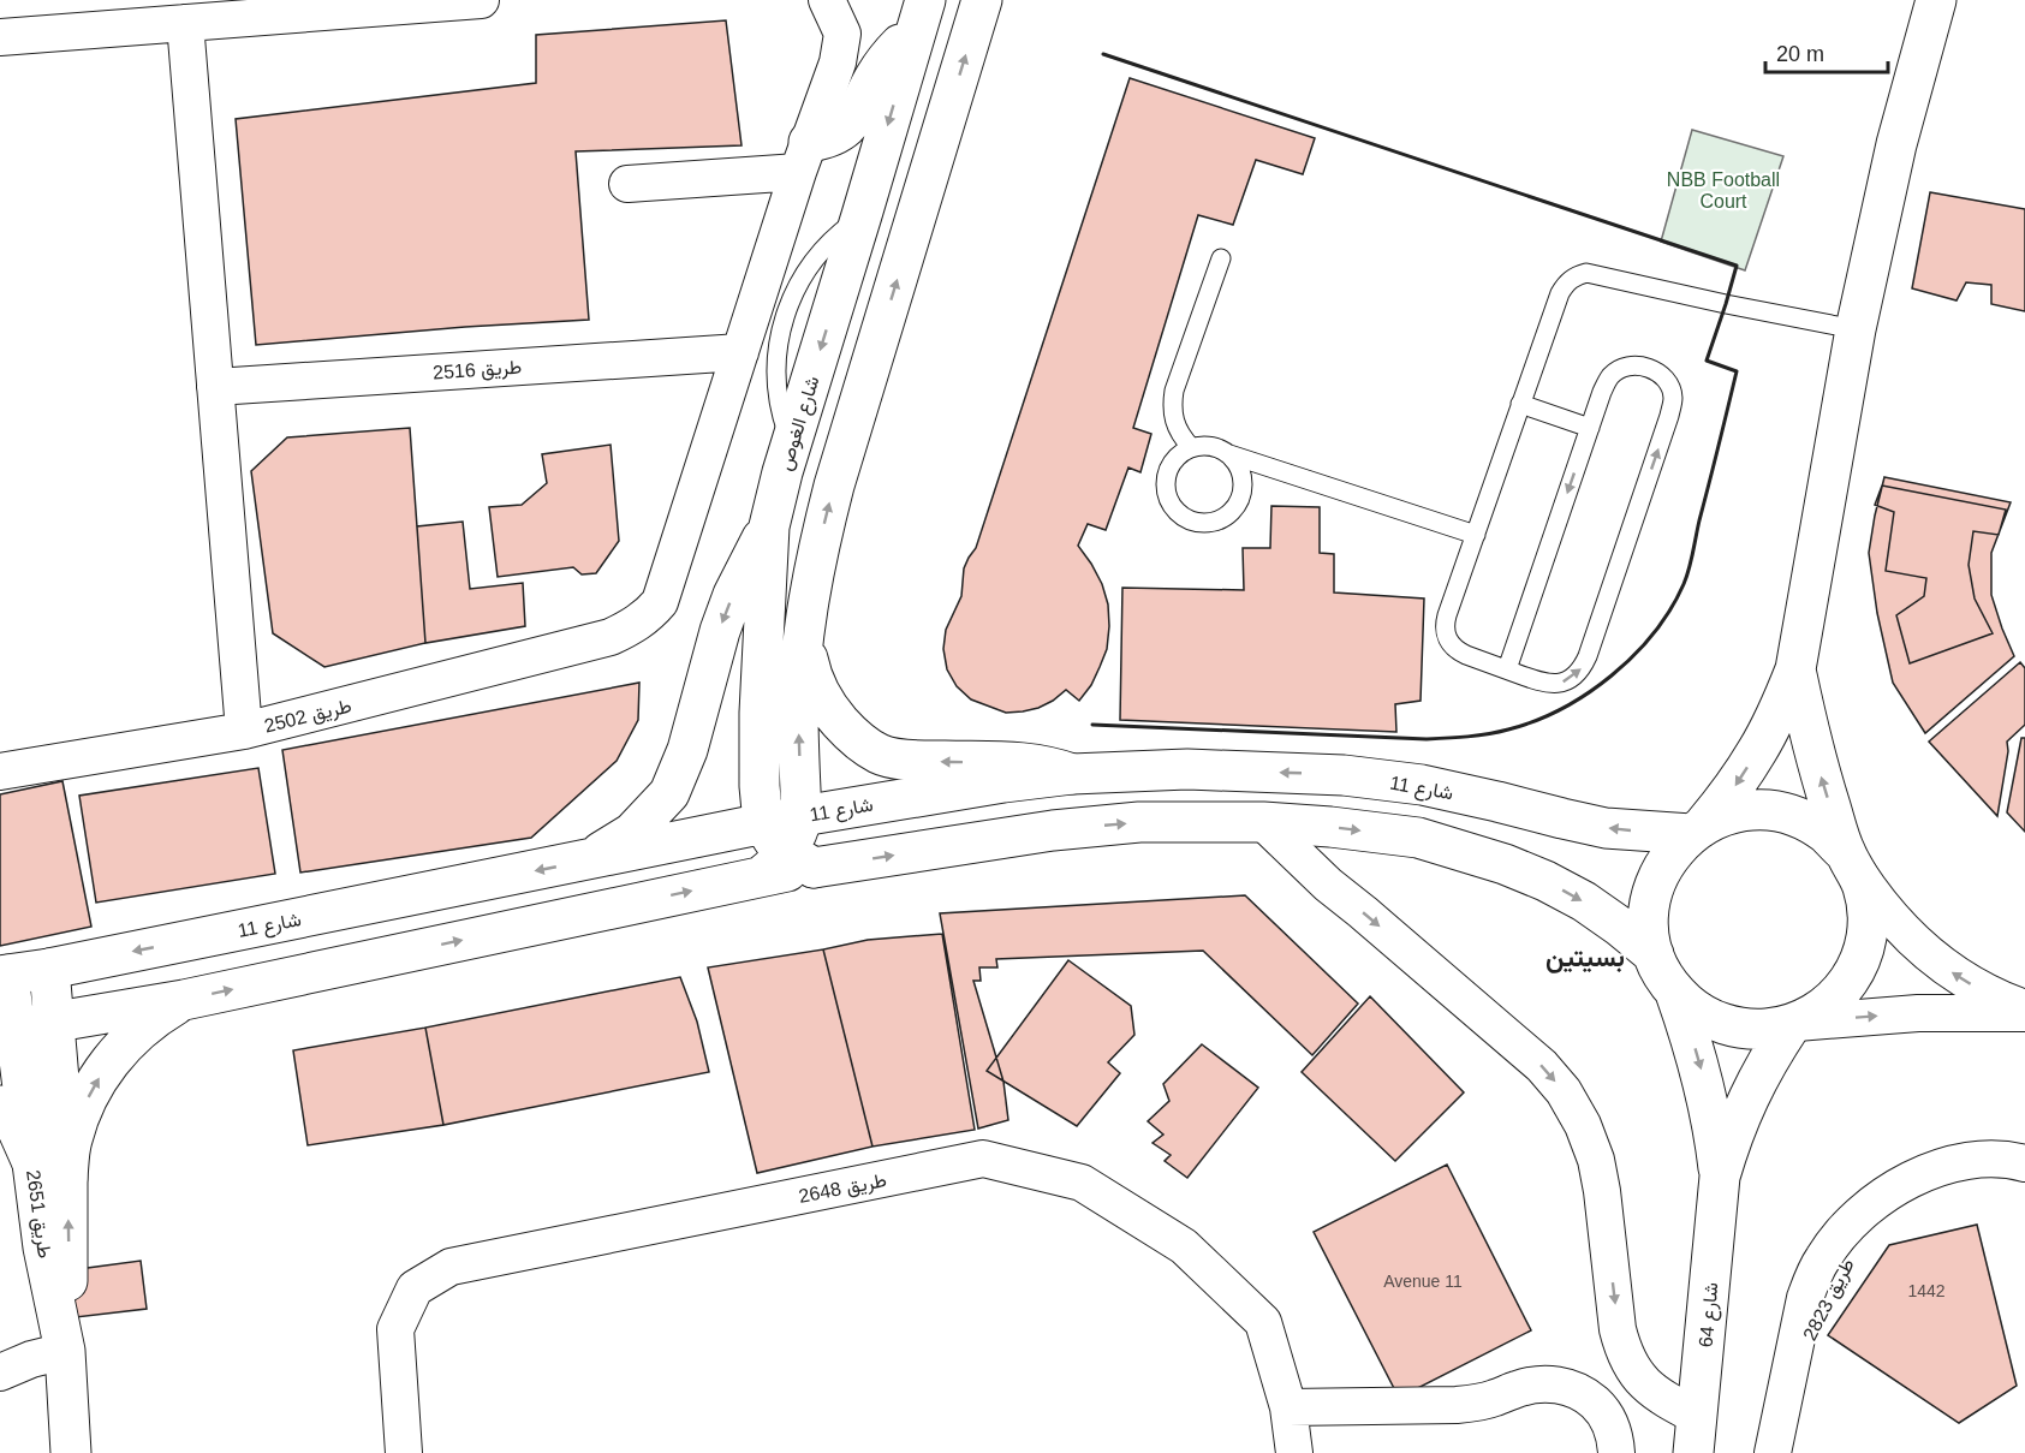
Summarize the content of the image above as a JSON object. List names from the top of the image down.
{
  "streets": {
    "street": [
      "طريق 2516",
      "شارع الغوص",
      "طريق 2502",
      "شارع 11",
      "طريق 2648",
      "طريق 2651",
      "طريق 2823",
      "شارع 64"
    ]
  },
  "crossings": [
    ["طريق 2516", "طريق 2502"],
    ["شارع الغوص", "شارع 11"],
    ["شارع 11", "طريق 2651"],
    ["شارع 11", "شارع 64"]
  ],
  "districts": ["بسيتين"],
  "parks": ["NBB Football Court"],
  "house_numbers": ["Avenue 11", "1442"],
  "scale_bar": "20 m"
}
